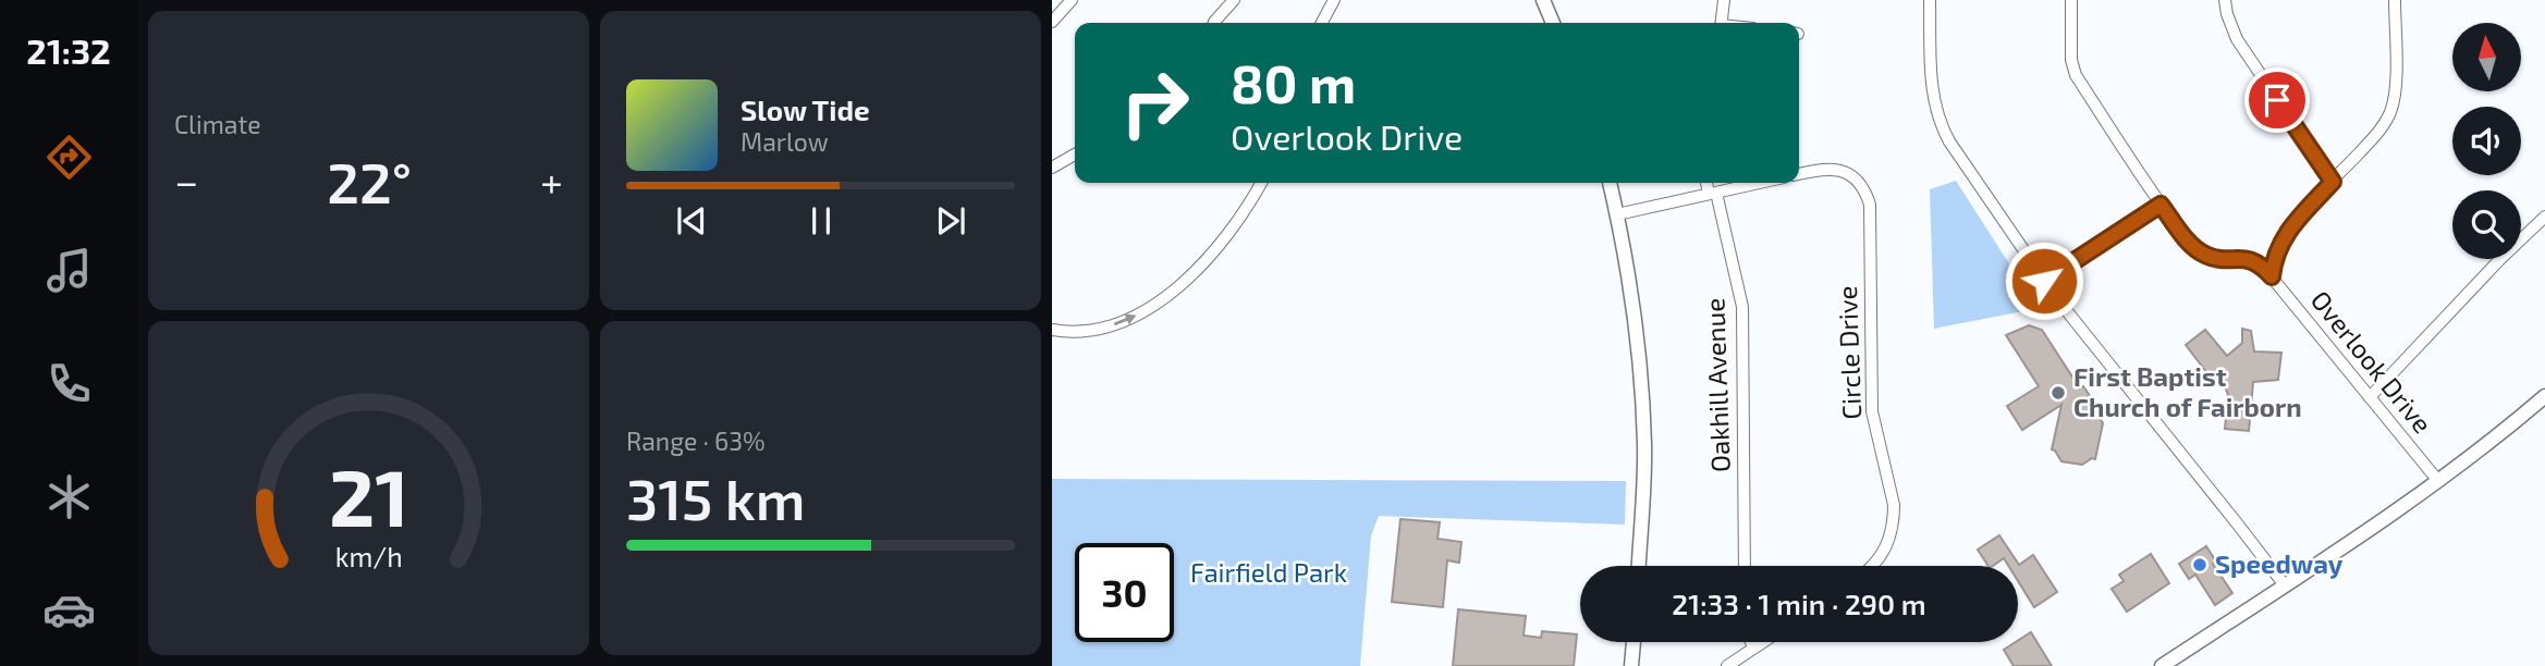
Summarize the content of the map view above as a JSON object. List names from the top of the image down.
{
  "streets": {
    "street": ["Circle Drive", "Overlook Drive", "Oakhill Avenue"]
  },
  "parks": ["Fairfield Park"],
  "places": ["First Baptist Church of Fairborn", "Speedway"],
  "north": "top",
  "page": {
    "tabs": "21:32",
    "tile": [
      "Climate",
      ["Range · 63%", "315 km"]
    ],
    "turn": ["80 m", "Overlook Drive"],
    "song": ["Slow Tide", "Marlow"],
    "heat": ["−", "22°", "+"],
    "limit": "30",
    "trip": "21:33 · 1 min · 290 m",
    "gauge": ["21", "km/h"]
  }
}
